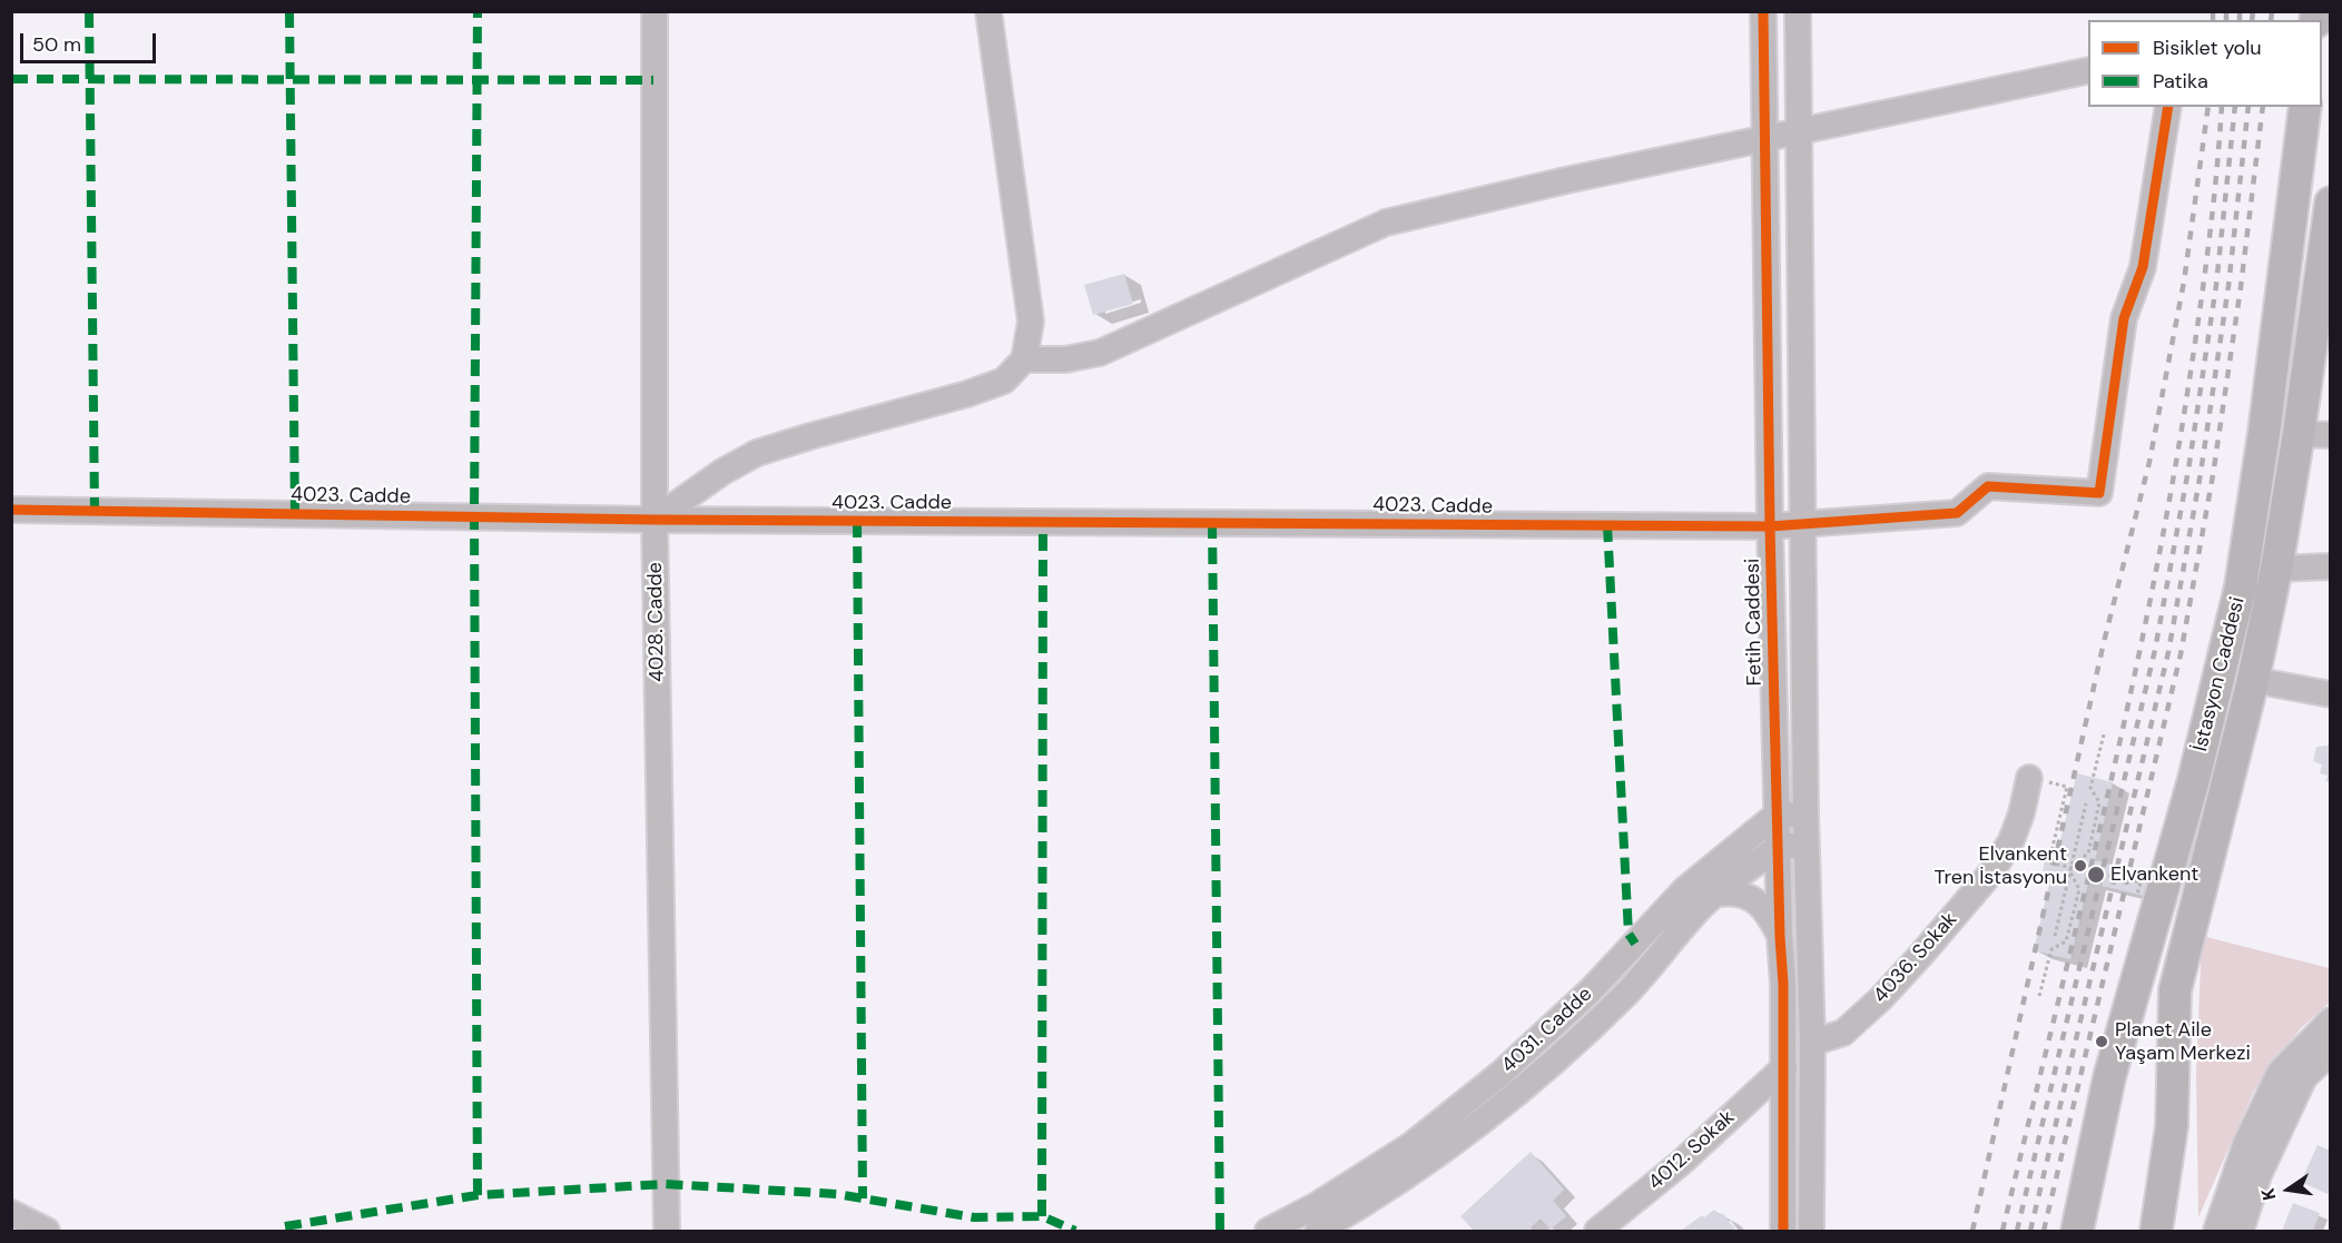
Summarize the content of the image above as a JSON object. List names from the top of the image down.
{
  "streets": {
    "main road": ["İstasyon Caddesi"],
    "street": [
      "4023. Cadde",
      "4028. Cadde",
      "Fetih Caddesi",
      "4036. Sokak",
      "4031. Cadde",
      "4012. Sokak"
    ]
  },
  "crossings": [
    ["4023. Cadde", "4028. Cadde"],
    ["4023. Cadde", "Fetih Caddesi"],
    ["Fetih Caddesi", "4031. Cadde"],
    ["Fetih Caddesi", "4012. Sokak"]
  ],
  "places": ["Elvankent Tren İstasyonu", "Elvankent", "Planet Aile Yaşam Merkezi"],
  "legend": ["Bisiklet yolu", "Patika"],
  "scale_bar": "50 m",
  "north": "left"
}
